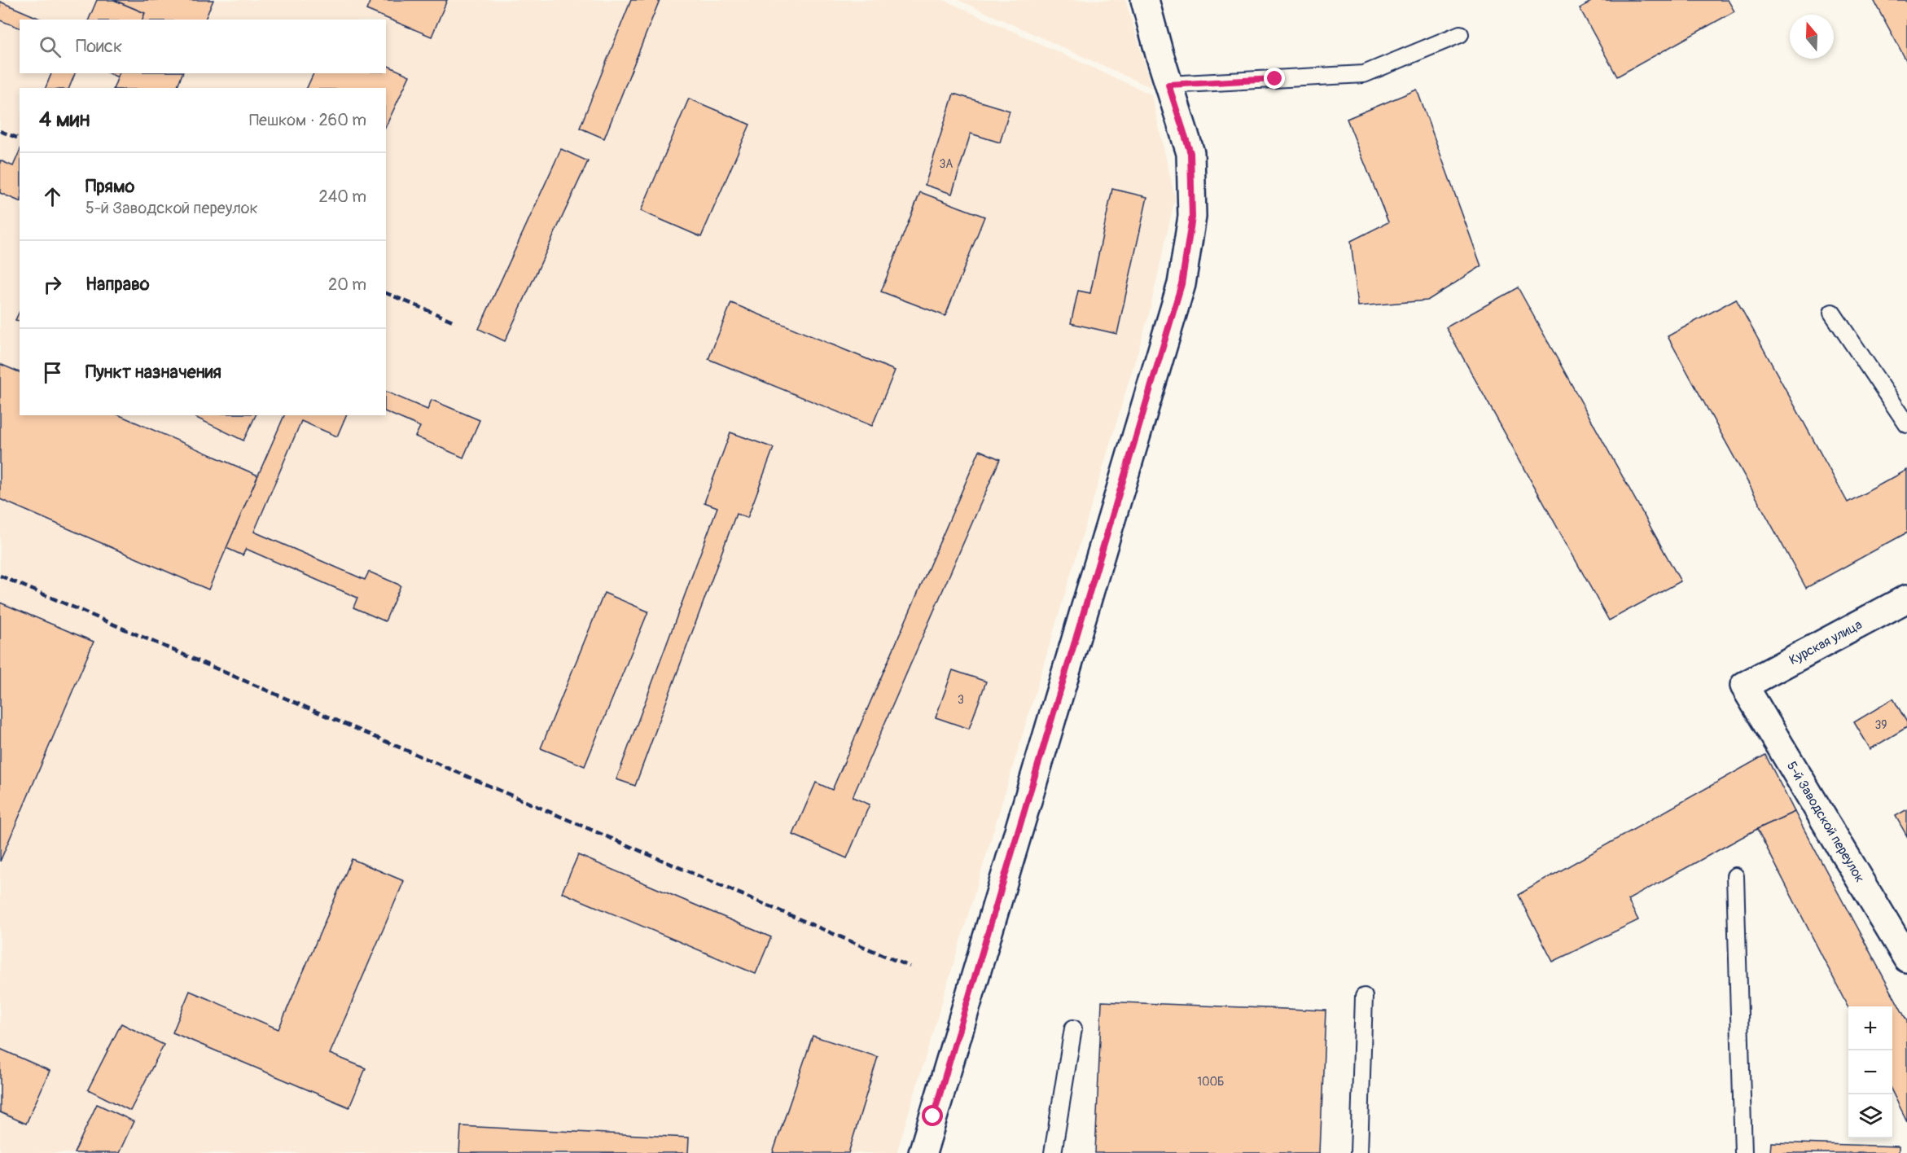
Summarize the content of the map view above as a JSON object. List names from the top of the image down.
{
  "streets": {
    "street": ["Курская улица", "5-й Заводской переулок"]
  },
  "crossings": [
    ["Курская улица", "5-й Заводской переулок"]
  ],
  "house_numbers": [
    "3А",
    "3",
    "39",
    "100Б"
  ],
  "north": "top",
  "page": {
    "search": "Поиск",
    "heading": ["4 мин", "Пешком · 260 m"],
    "list": [
      ["Прямо", "5-й Заводской переулок", "240 m"],
      ["Направо", "20 m"],
      "Пункт назначения"
    ],
    "map_buttons": ["+", "−"]
  }
}
